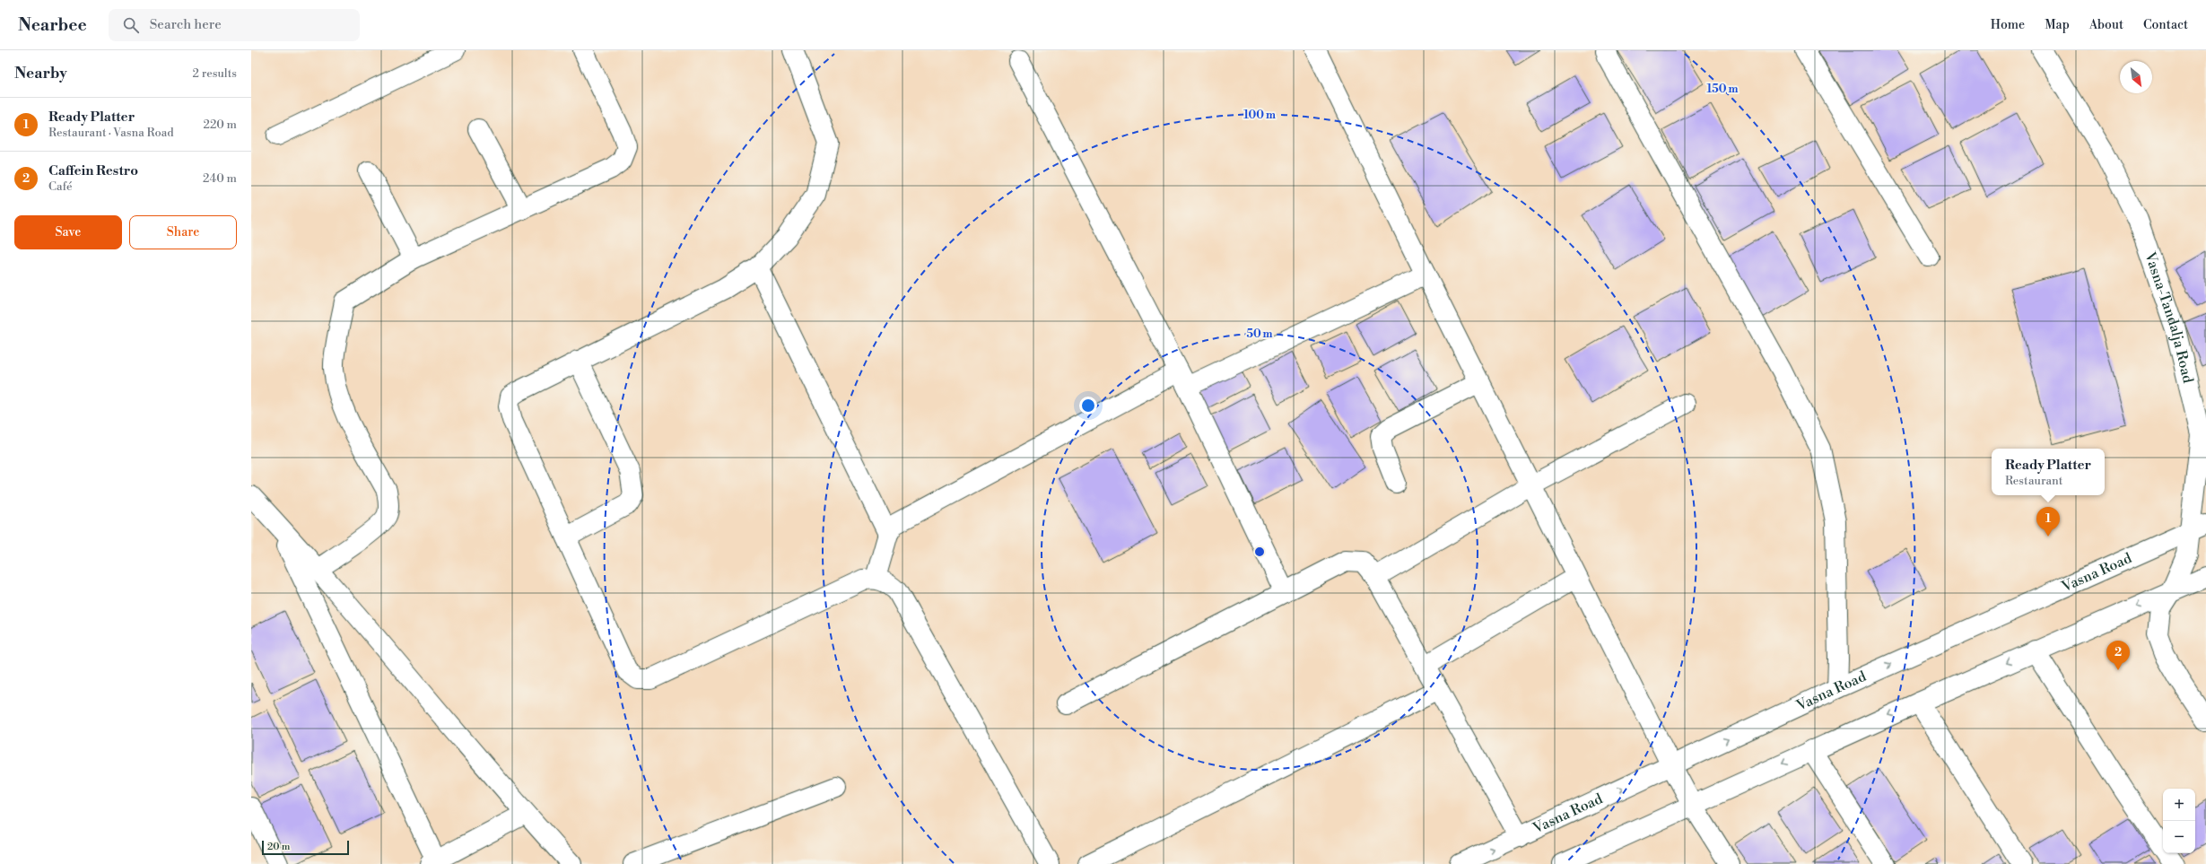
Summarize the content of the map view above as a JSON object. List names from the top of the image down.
{
  "streets": {
    "street": ["Vasna-Tandalja Road", "Vasna Road"]
  },
  "crossings": [
    ["Vasna-Tandalja Road", "Vasna Road"]
  ],
  "scale_bar": "20 m",
  "north": "bottom right",
  "page": {
    "header": "Nearbee",
    "search": "Search here",
    "nav": [
      "Home",
      "Map",
      "About",
      "Contact"
    ],
    "heading": ["Nearby", "2 results"],
    "list": [
      {
        "mark": "1",
        "name": "Ready Platter",
        "note": "Restaurant · Vasna Road",
        "value": "220 m"
      },
      {
        "mark": "2",
        "name": "Caffein Restro",
        "note": "Café",
        "value": "240 m"
      }
    ],
    "buttons": ["Save", "Share"],
    "popup": ["Ready Platter", "Restaurant"],
    "pins": ["1", "2"],
    "map_buttons": ["+", "−"],
    "scale": "20 m"
  },
  "rings": ["150 m", "100 m", "50 m"]
}
